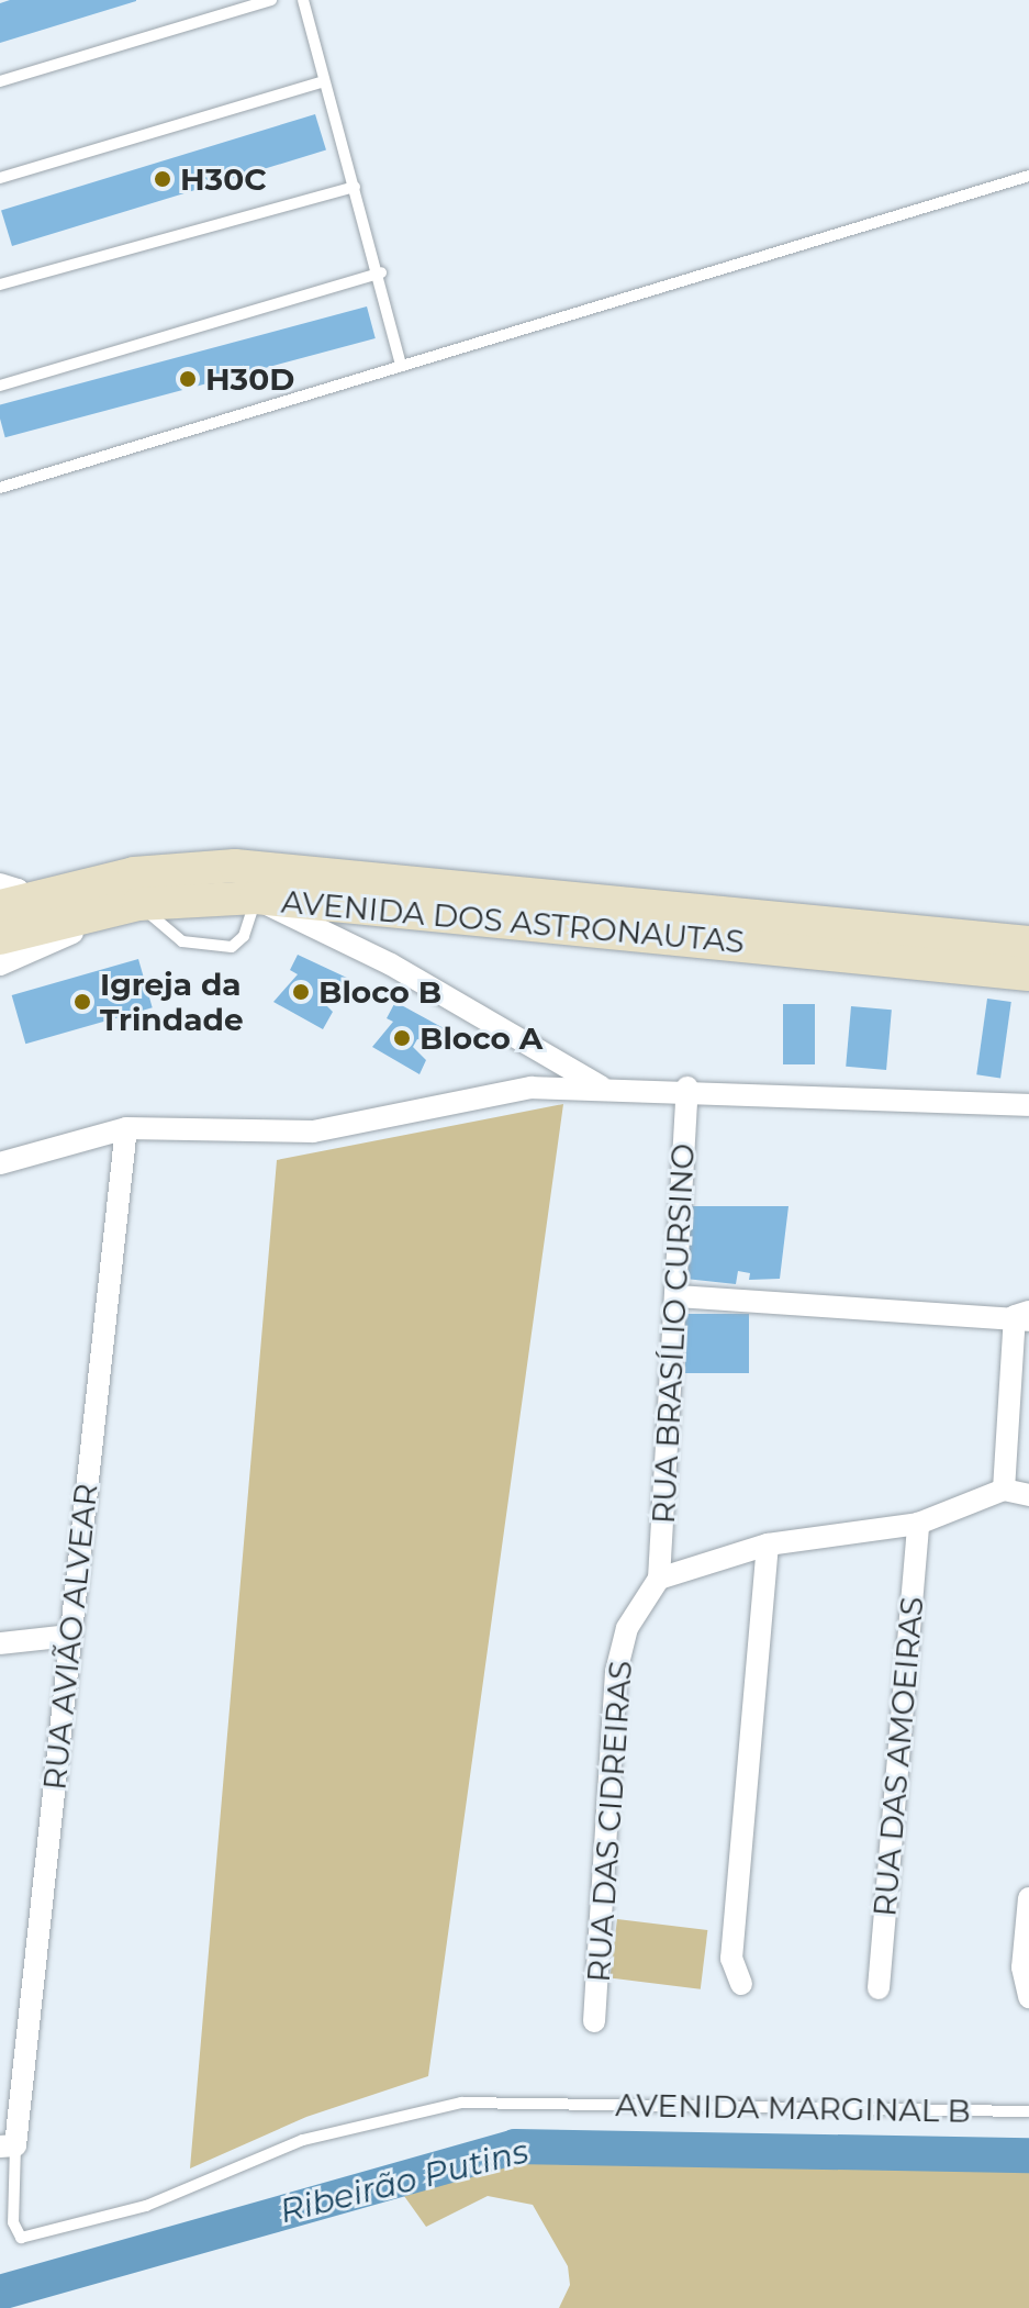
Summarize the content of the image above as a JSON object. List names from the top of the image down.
{
  "streets": {
    "main road": ["AVENIDA DOS ASTRONAUTAS"],
    "street": [
      "RUA BRASÍLIO CURSINO",
      "RUA AVIÃO ALVEAR",
      "RUA DAS AMOEIRAS",
      "RUA DAS CIDREIRAS"
    ],
    "lane": ["AVENIDA MARGINAL B"]
  },
  "crossings": [
    ["RUA BRASÍLIO CURSINO", "RUA DAS CIDREIRAS"],
    ["RUA AVIÃO ALVEAR", "AVENIDA MARGINAL B"]
  ],
  "water": ["Ribeirão Putins"],
  "places": [
    "H30C",
    "H30D",
    "Bloco B",
    "Igreja da Trindade",
    "Bloco A"
  ]
}
